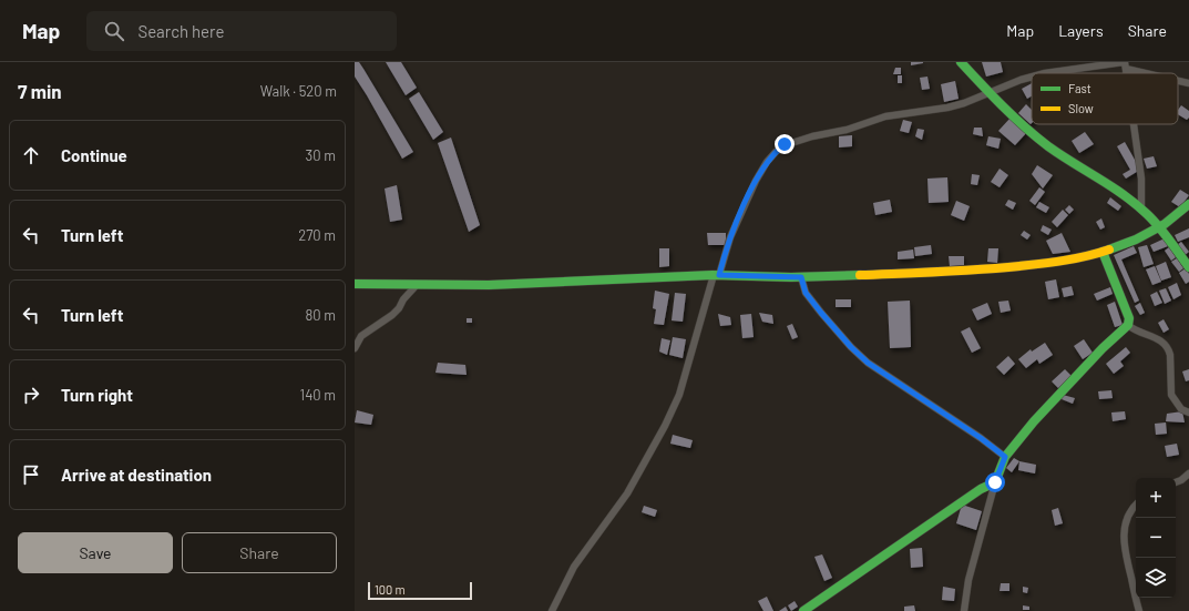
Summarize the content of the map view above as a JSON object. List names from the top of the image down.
{
  "legend": ["Fast", "Slow"],
  "scale_bar": "100 m",
  "page": {
    "header": "Map",
    "search": "Search here",
    "nav": ["Map", "Layers", "Share"],
    "heading": ["7 min", "Walk · 520 m"],
    "list": [
      ["Continue", "30 m"],
      ["Turn left", "270 m"],
      ["Turn left", "80 m"],
      ["Turn right", "140 m"],
      "Arrive at destination"
    ],
    "map_buttons": ["+", "−"],
    "buttons": ["Save", "Share"],
    "scale": "100 m"
  }
}
